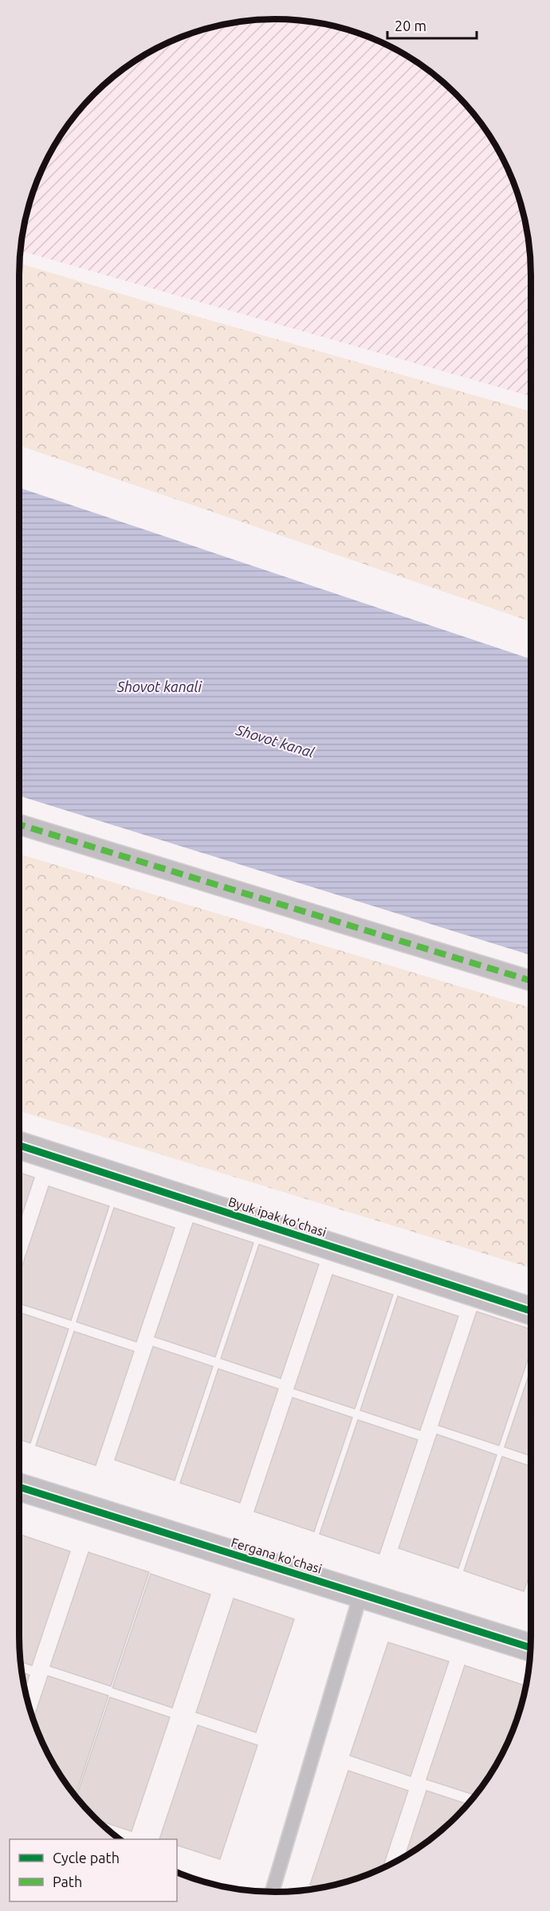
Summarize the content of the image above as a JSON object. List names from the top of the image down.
{
  "streets": {
    "street": ["Byuk ipak ko'chasi", "Fergana ko'chasi"]
  },
  "water": ["Shovot kanali", "Shovot kanal"],
  "legend": ["Cycle path", "Path"],
  "scale_bar": "20 m"
}
